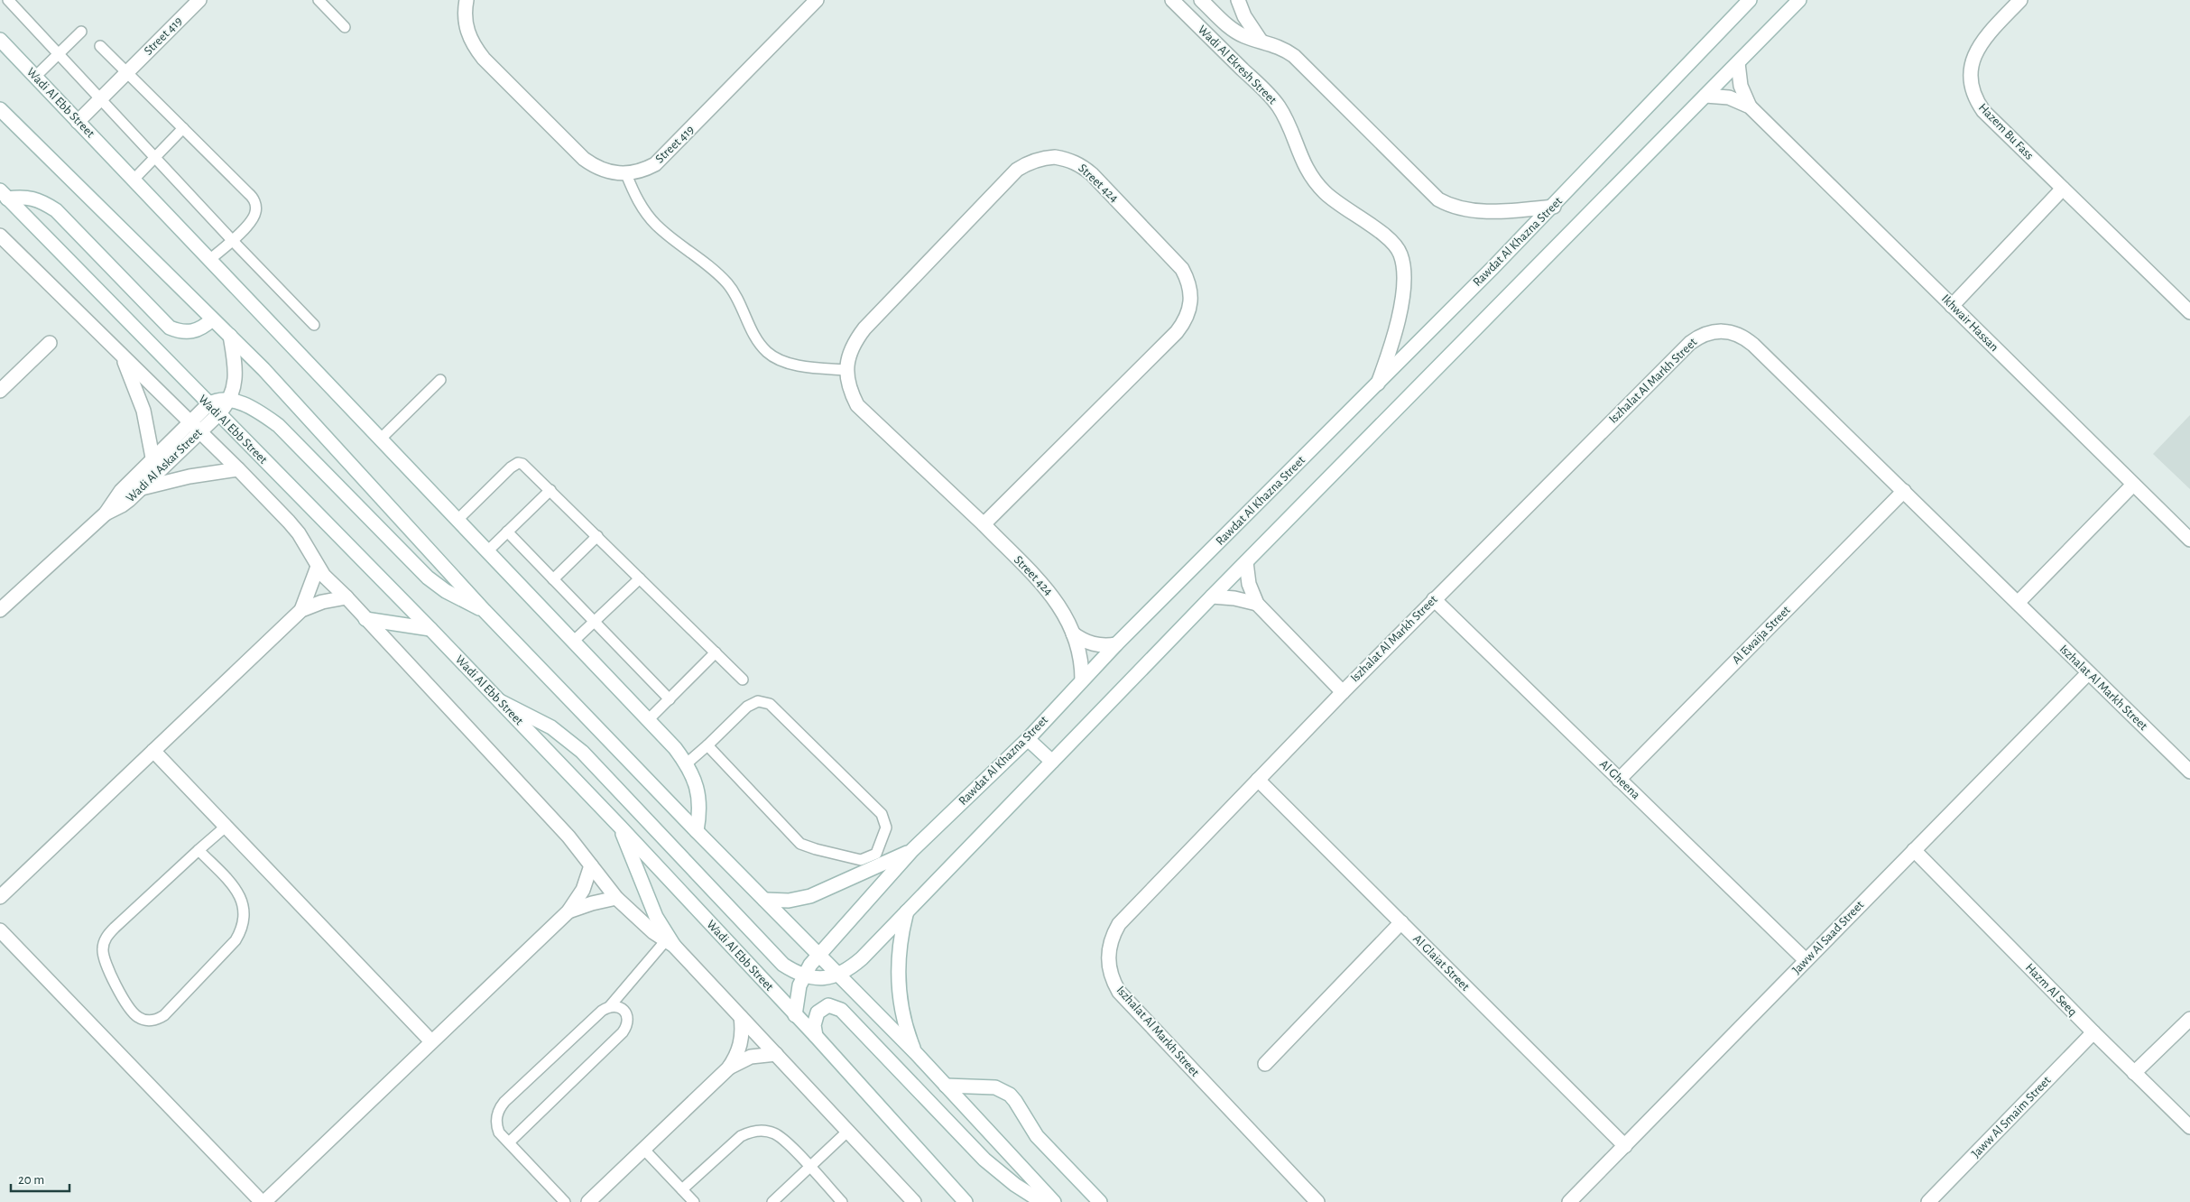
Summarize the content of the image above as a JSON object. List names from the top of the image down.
{
  "streets": {
    "street": [
      "Street 419",
      "Wadi Al Ekresh Street",
      "Wadi Al Ebb Street",
      "Hazem Bu Fass",
      "Street 424",
      "Rawdat Al Khazna Street",
      "Ikhwair Hassan",
      "Iszhalat Al Markh Street",
      "Wadi Al Askar Street",
      "Al Ewaija Street",
      "Al Gheena",
      "Jaww Al Saad Street",
      "Al Glaiat Street",
      "Hazm Al Seeq",
      "Jaww Al Smaim Street"
    ]
  },
  "crossings": [
    ["Street 419", "Wadi Al Ebb Street"],
    ["Wadi Al Ekresh Street", "Rawdat Al Khazna Street"],
    ["Wadi Al Ebb Street", "Rawdat Al Khazna Street"],
    ["Wadi Al Ebb Street", "Wadi Al Askar Street"],
    ["Street 424", "Rawdat Al Khazna Street"],
    ["Iszhalat Al Markh Street", "Al Ewaija Street"],
    ["Iszhalat Al Markh Street", "Al Gheena"],
    ["Iszhalat Al Markh Street", "Jaww Al Saad Street"],
    ["Iszhalat Al Markh Street", "Al Glaiat Street"],
    ["Al Ewaija Street", "Al Gheena"],
    ["Al Gheena", "Jaww Al Saad Street"],
    ["Jaww Al Saad Street", "Al Glaiat Street"],
    ["Jaww Al Saad Street", "Hazm Al Seeq"],
    ["Hazm Al Seeq", "Jaww Al Smaim Street"]
  ],
  "scale_bar": "20 m"
}
